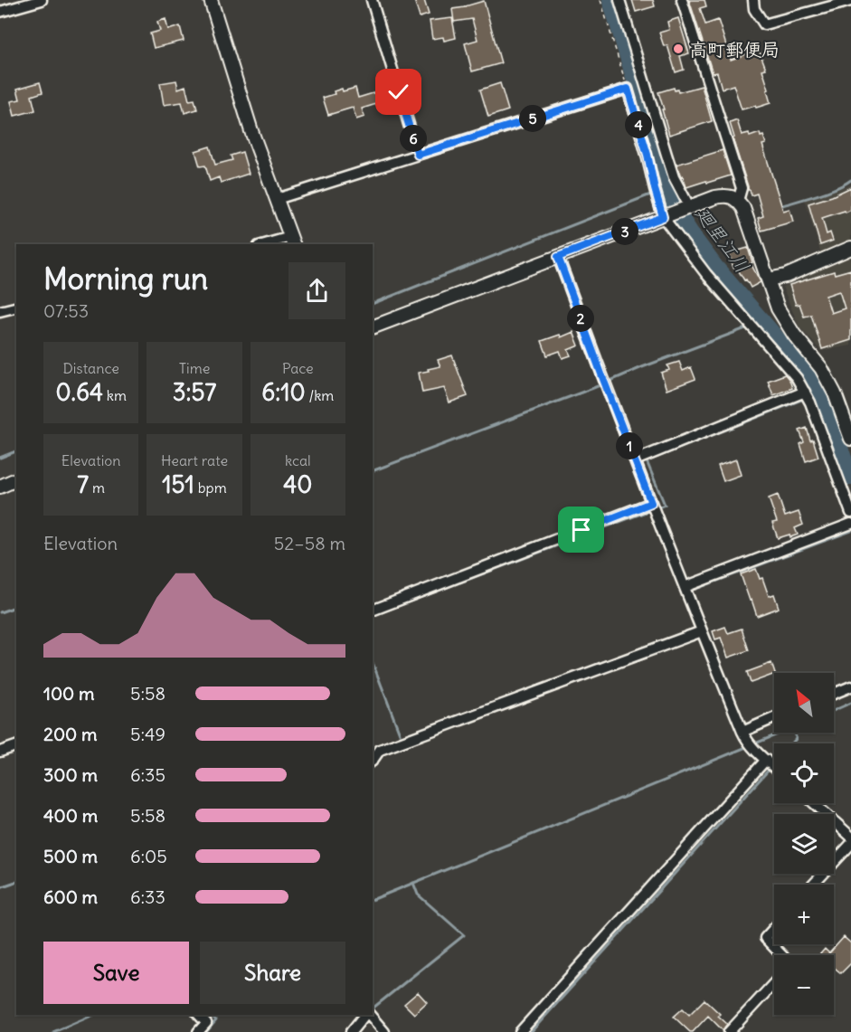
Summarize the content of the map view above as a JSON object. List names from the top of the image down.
{
  "water": ["廻里江川"],
  "places": ["高町郵便局"],
  "north": "top left",
  "page": {
    "pins": [
      "5",
      "4",
      "6",
      "3",
      "2",
      "1"
    ],
    "heading": ["Morning run", "07:53"],
    "stats": [
      ["Distance", "0.64 km"],
      ["Time", "3:57"],
      ["Pace", "6:10 /km"],
      ["Elevation", "7 m"],
      ["Heart rate", "151 bpm"],
      ["kcal", "40"]
    ],
    "chart": ["Elevation", "52–58 m"],
    "map_buttons": ["+", "−"],
    "list": [
      {
        "name": "100 m",
        "note": "5:58"
      },
      {
        "name": "200 m",
        "note": "5:49"
      },
      {
        "name": "300 m",
        "note": "6:35"
      },
      {
        "name": "400 m",
        "note": "5:58"
      },
      {
        "name": "500 m",
        "note": "6:05"
      },
      {
        "name": "600 m",
        "note": "6:33"
      }
    ],
    "buttons": ["Save", "Share"]
  }
}
